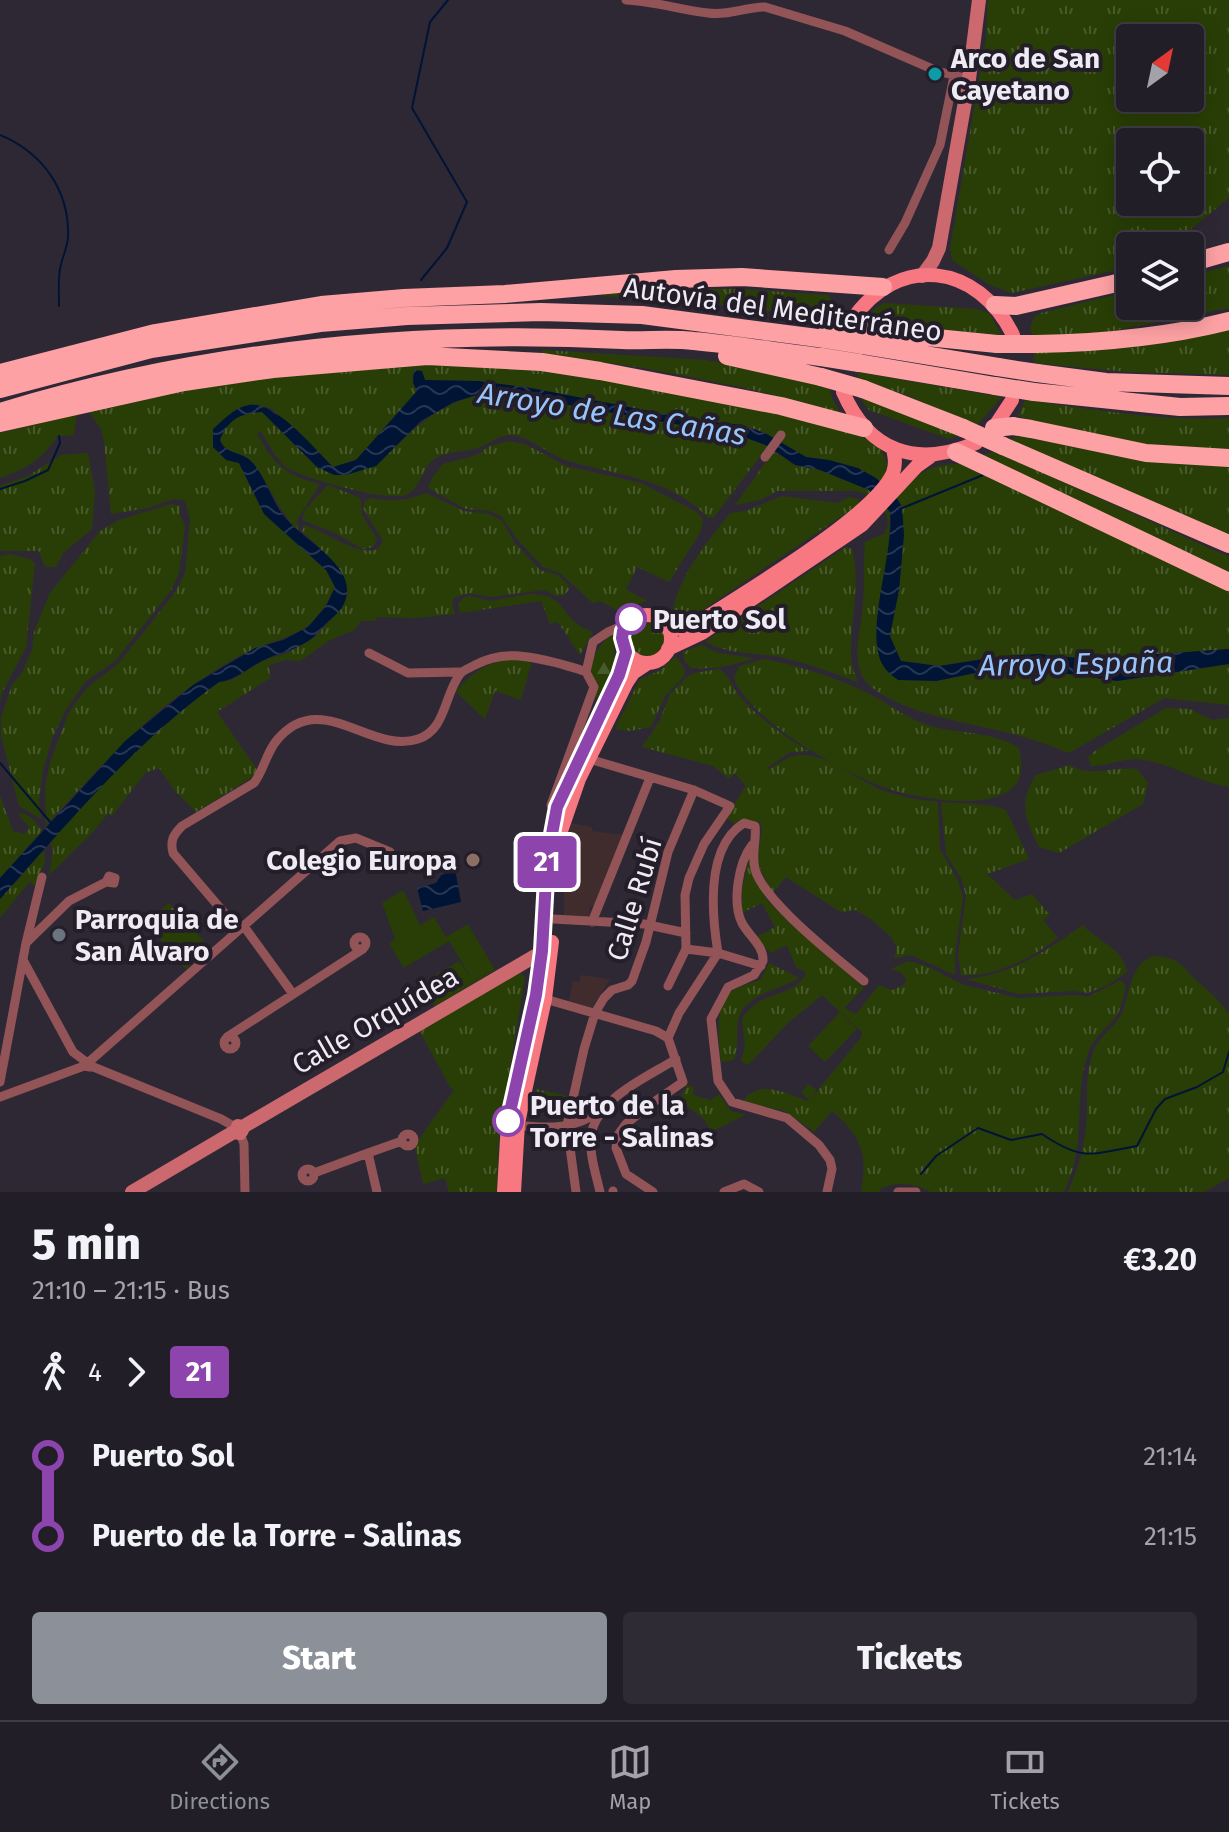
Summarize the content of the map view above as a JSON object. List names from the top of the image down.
{
  "streets": {
    "highway": ["Autovía del Mediterráneo"],
    "street": ["Calle Rubí", "Calle Orquídea"]
  },
  "water": ["Arroyo de Las Cañas", "Arroyo España"],
  "places": [
    "Arco de San Cayetano",
    "Puerto Sol",
    "Colegio Europa",
    "Parroquia de San Álvaro",
    "Puerto de la Torre - Salinas"
  ],
  "lines": ["bus line 21"],
  "north": "top right",
  "page": {
    "on_map": "21",
    "heading": ["5 min", "21:10 – 21:15 · Bus", "€3.20"],
    "legs": ["4", "21"],
    "list": [
      {
        "name": "Puerto Sol",
        "value": "21:14"
      },
      {
        "name": "Puerto de la Torre - Salinas",
        "value": "21:15"
      }
    ],
    "buttons": ["Start", "Tickets"],
    "tabs": ["Directions", "Map", "Tickets"]
  }
}
